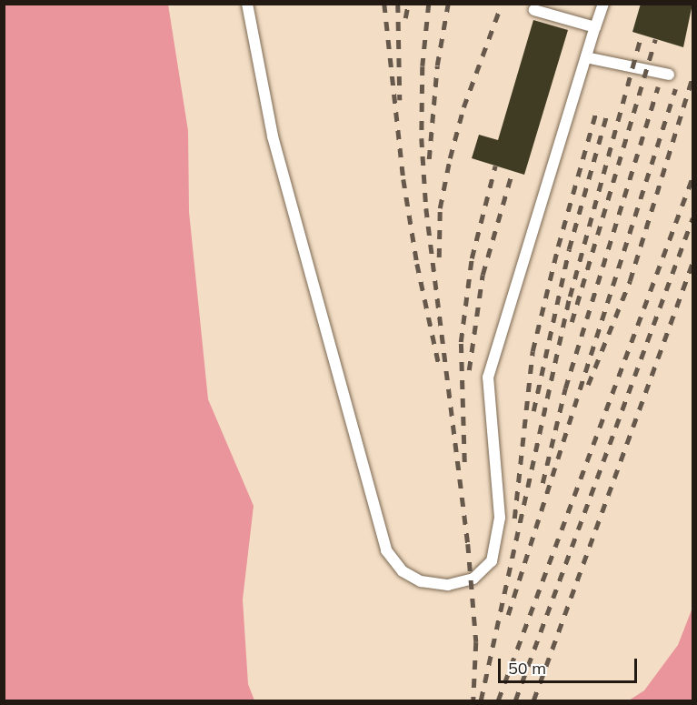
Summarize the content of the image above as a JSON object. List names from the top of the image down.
{
  "scale_bar": "50 m"
}
